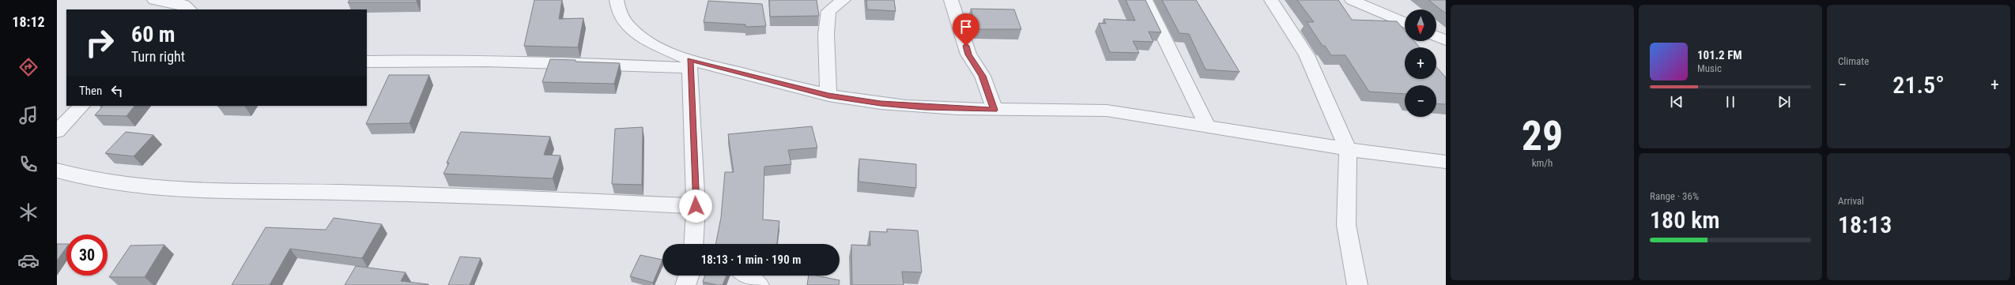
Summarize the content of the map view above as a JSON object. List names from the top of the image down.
{
  "north": "bottom",
  "page": {
    "tabs": "18:12",
    "tile": [
      ["29", "km/h"],
      "Climate",
      ["Range · 36%", "180 km"],
      ["Arrival", "18:13"]
    ],
    "map_buttons": ["+", "−"],
    "turn": ["60 m", "Turn right"],
    "song": ["101.2 FM", "Music"],
    "heat": ["−", "21.5°", "+"],
    "then": "Then",
    "limit": "30",
    "trip": "18:13 · 1 min · 190 m"
  }
}
